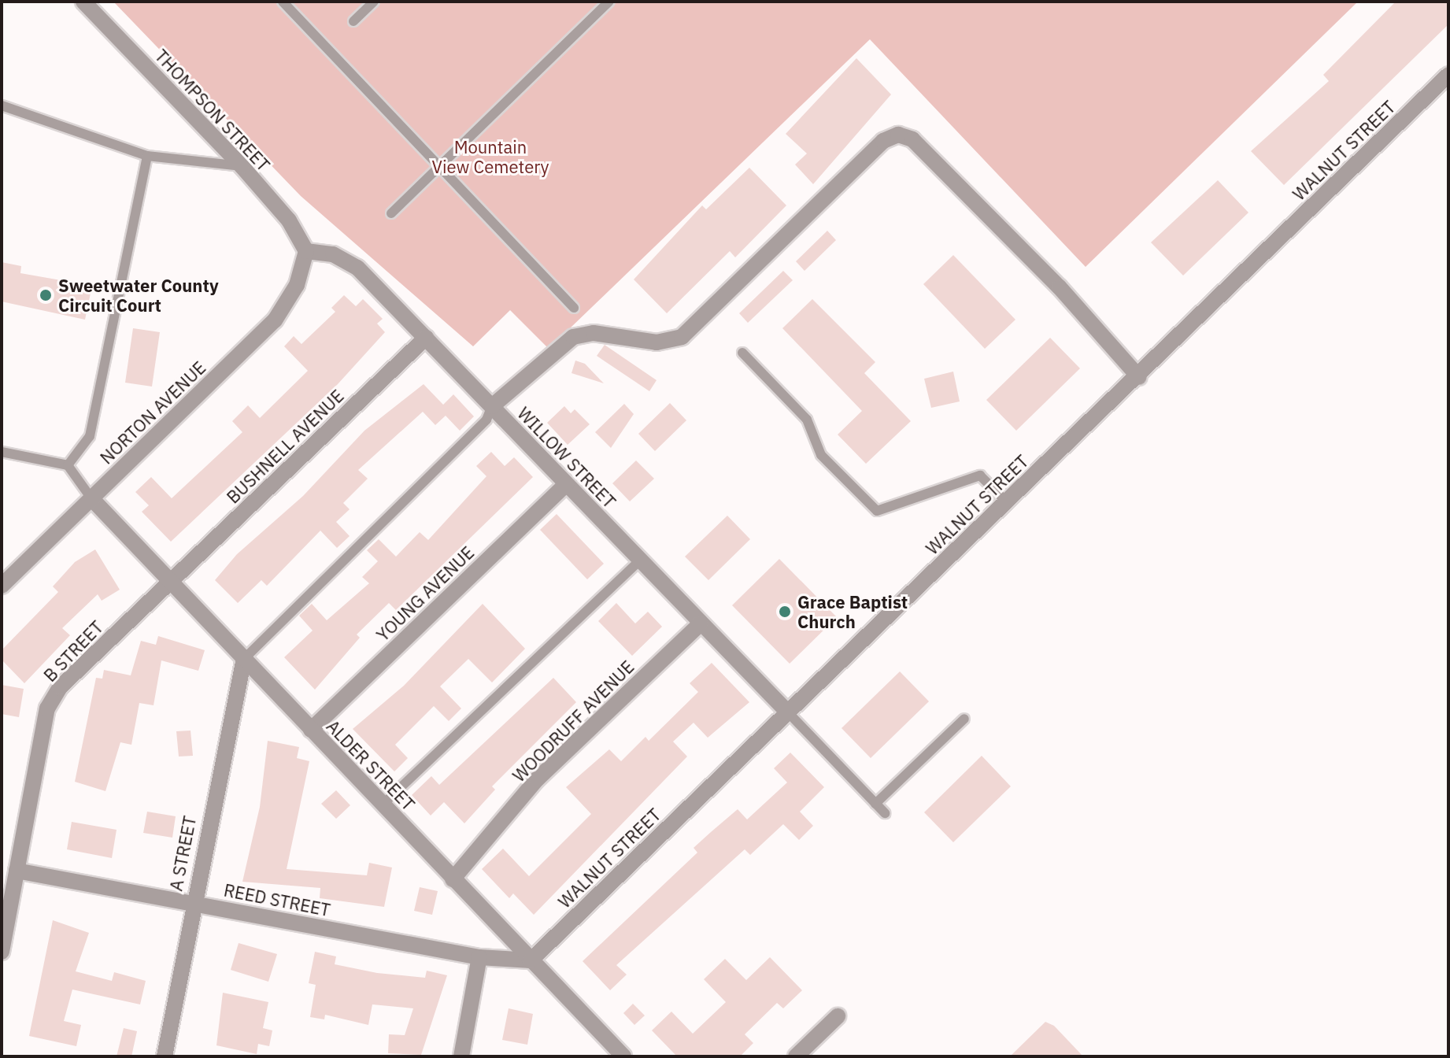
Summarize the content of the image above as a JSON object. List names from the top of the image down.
{
  "streets": {
    "street": [
      "THOMPSON STREET",
      "WALNUT STREET",
      "NORTON AVENUE",
      "BUSHNELL AVENUE",
      "WILLOW STREET",
      "YOUNG AVENUE",
      "B STREET",
      "WOODRUFF AVENUE",
      "ALDER STREET",
      "A STREET",
      "REED STREET"
    ]
  },
  "crossings": [
    ["THOMPSON STREET", "NORTON AVENUE"],
    ["THOMPSON STREET", "WILLOW STREET"],
    ["WALNUT STREET", "WILLOW STREET"],
    ["WALNUT STREET", "ALDER STREET"],
    ["WALNUT STREET", "REED STREET"],
    ["NORTON AVENUE", "WILLOW STREET"],
    ["NORTON AVENUE", "ALDER STREET"],
    ["BUSHNELL AVENUE", "WILLOW STREET"],
    ["BUSHNELL AVENUE", "B STREET"],
    ["BUSHNELL AVENUE", "ALDER STREET"],
    ["WILLOW STREET", "YOUNG AVENUE"],
    ["WILLOW STREET", "WOODRUFF AVENUE"],
    ["YOUNG AVENUE", "ALDER STREET"],
    ["B STREET", "ALDER STREET"],
    ["B STREET", "REED STREET"],
    ["WOODRUFF AVENUE", "ALDER STREET"],
    ["ALDER STREET", "A STREET"],
    ["ALDER STREET", "REED STREET"],
    ["A STREET", "REED STREET"]
  ],
  "parks": ["Mountain View Cemetery"],
  "places": ["Sweetwater County Circuit Court", "Grace Baptist Church"]
}
